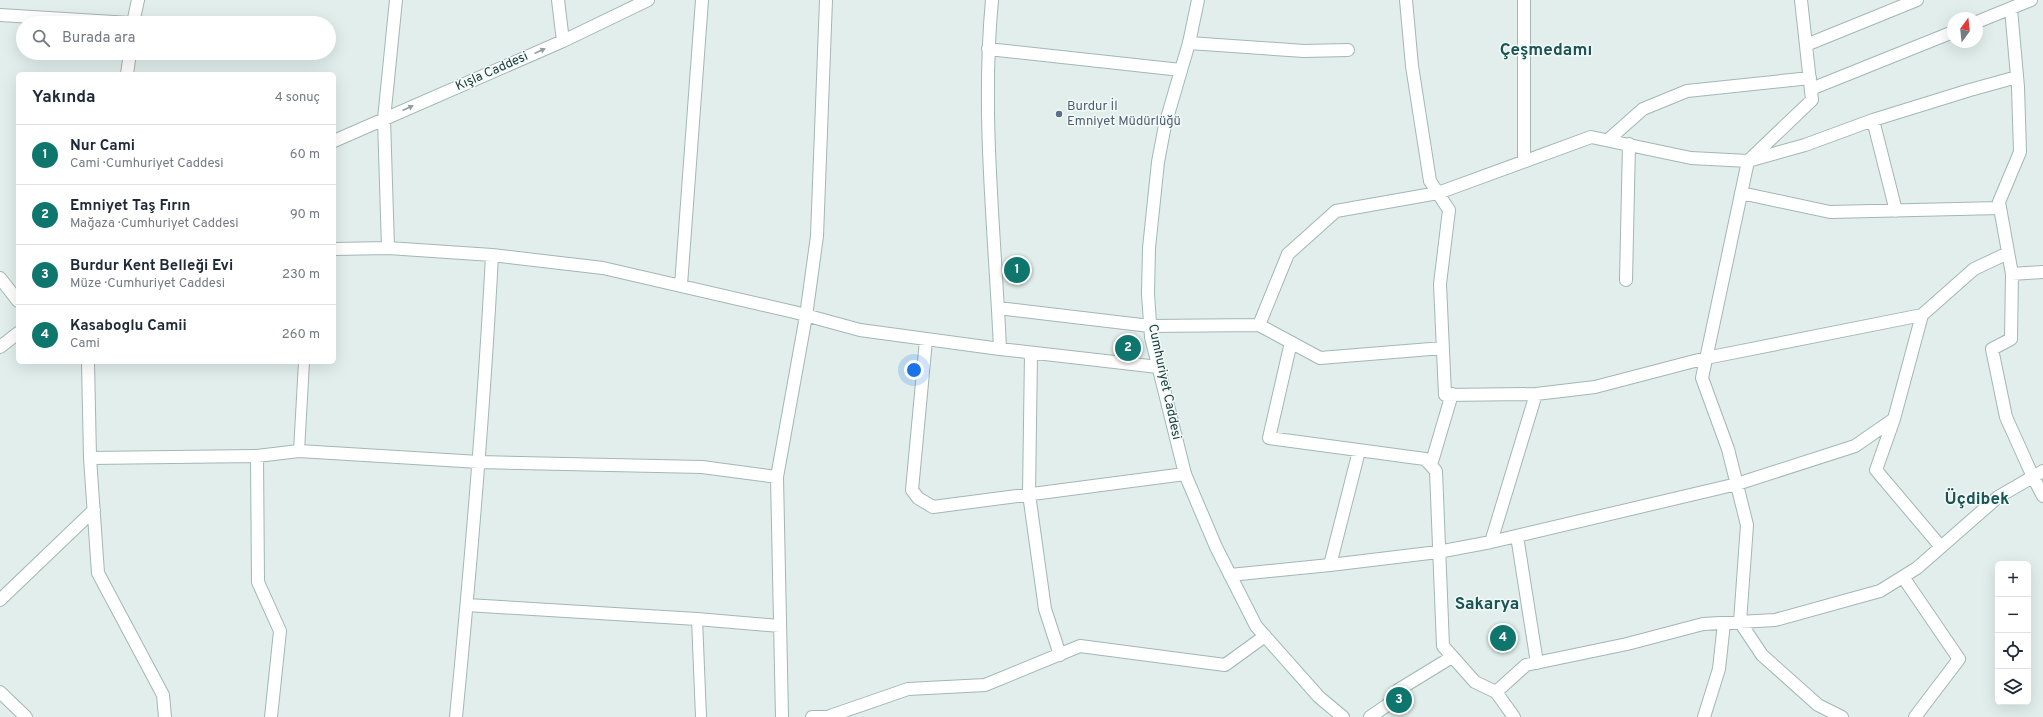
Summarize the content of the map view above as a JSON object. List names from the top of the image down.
{
  "streets": {
    "street": ["Kışla Caddesi", "Cumhuriyet Caddesi"]
  },
  "one_way": ["Kışla Caddesi"],
  "districts": ["Çeşmedamı", "Üçdibek", "Sakarya"],
  "places": ["Burdur İl Emniyet Müdürlüğü"],
  "north": "top",
  "page": {
    "search": "Burada ara",
    "heading": ["Yakında", "4 sonuç"],
    "list": [
      {
        "mark": "1",
        "name": "Nur Cami",
        "note": "Cami · Cumhuriyet Caddesi",
        "value": "60 m"
      },
      {
        "mark": "2",
        "name": "Emniyet Taş Fırın",
        "note": "Mağaza · Cumhuriyet Caddesi",
        "value": "90 m"
      },
      {
        "mark": "3",
        "name": "Burdur Kent Belleği Evi",
        "note": "Müze · Cumhuriyet Caddesi",
        "value": "230 m"
      },
      {
        "mark": "4",
        "name": "Kasaboglu Camii",
        "note": "Cami",
        "value": "260 m"
      }
    ],
    "pins": [
      "1",
      "2",
      "4",
      "3"
    ],
    "map_buttons": ["+", "−"]
  }
}
